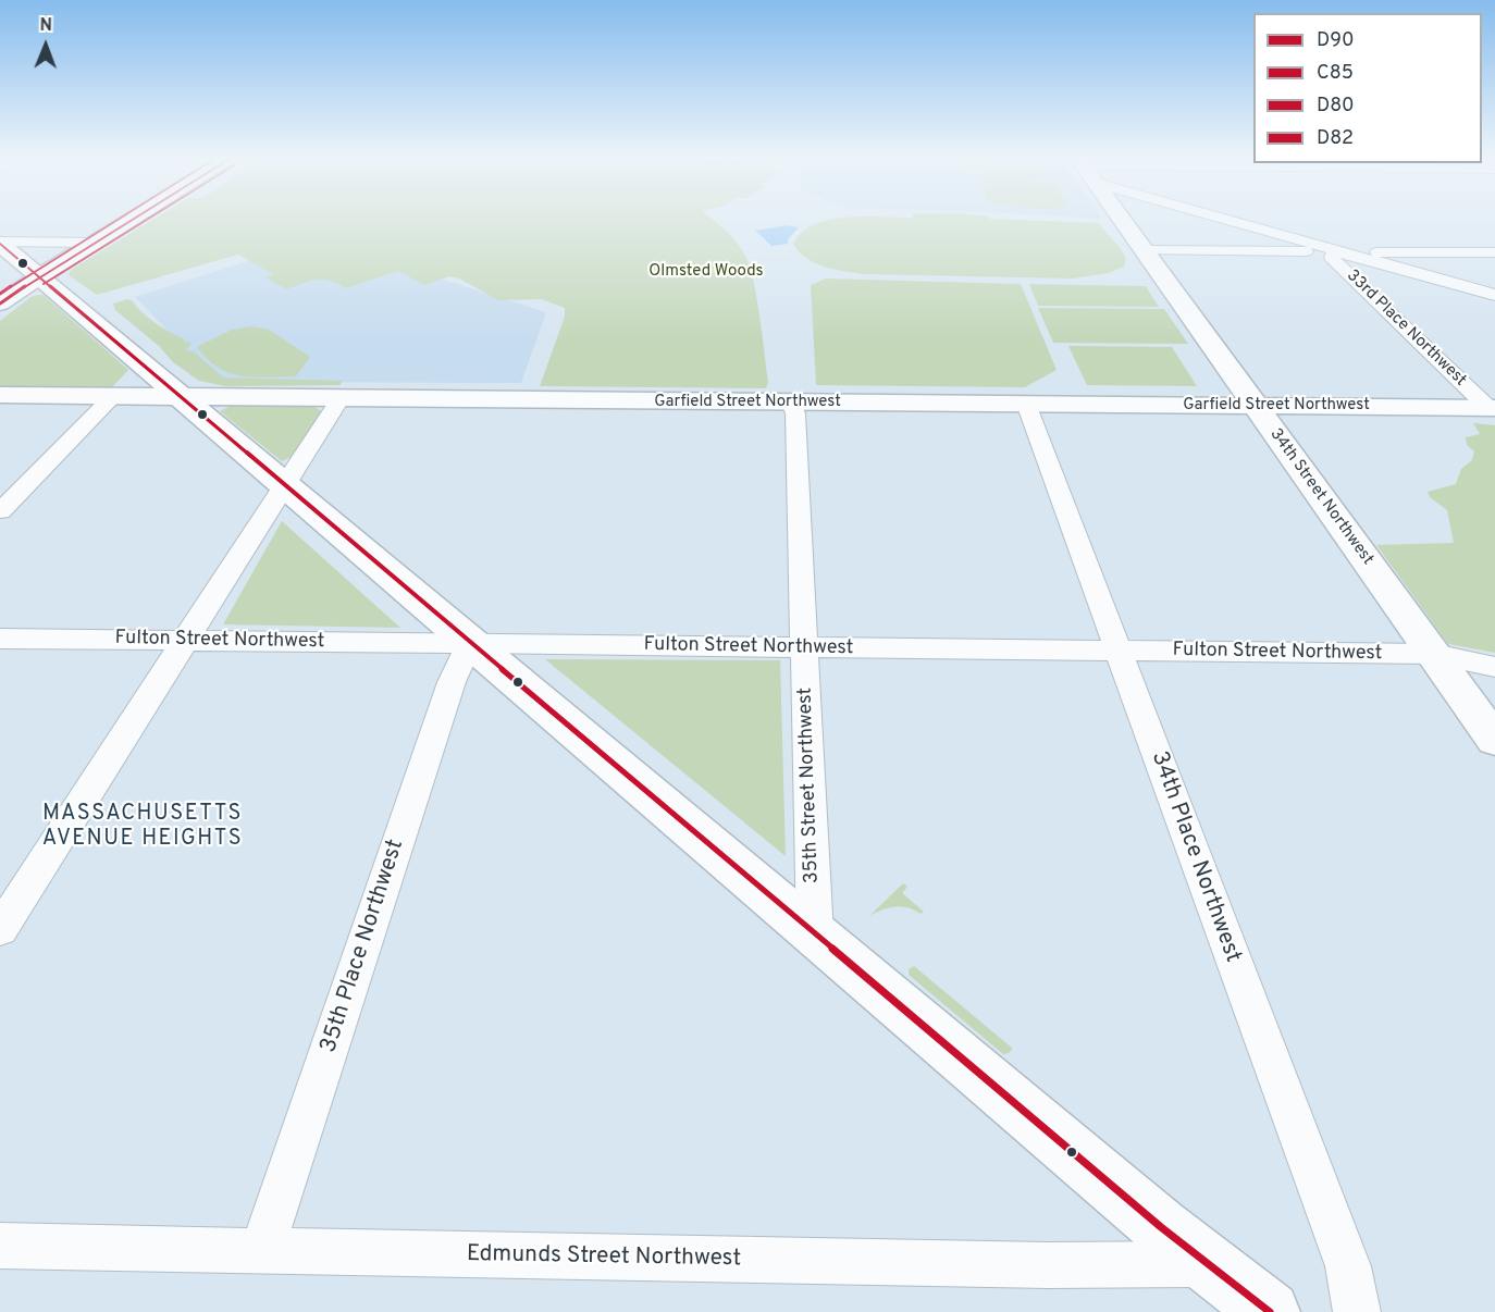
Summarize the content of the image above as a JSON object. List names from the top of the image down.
{
  "streets": {
    "main road": ["Garfield Street Northwest", "34th Street Northwest"],
    "street": [
      "33rd Place Northwest",
      "Fulton Street Northwest",
      "35th Street Northwest",
      "34th Place Northwest",
      "35th Place Northwest",
      "Edmunds Street Northwest"
    ]
  },
  "crossings": [
    ["33rd Place Northwest", "Garfield Street Northwest"],
    ["Garfield Street Northwest", "34th Street Northwest"],
    ["Garfield Street Northwest", "35th Street Northwest"],
    ["Garfield Street Northwest", "34th Place Northwest"],
    ["34th Street Northwest", "Fulton Street Northwest"],
    ["Fulton Street Northwest", "35th Street Northwest"],
    ["Fulton Street Northwest", "34th Place Northwest"],
    ["Fulton Street Northwest", "35th Place Northwest"],
    ["35th Place Northwest", "Edmunds Street Northwest"]
  ],
  "districts": ["MASSACHUSETTS AVENUE HEIGHTS"],
  "parks": ["Olmsted Woods"],
  "lines": [
    "transit line C85",
    "transit line D80",
    "transit line D82",
    "transit line D90"
  ],
  "legend": [
    "D90",
    "C85",
    "D80",
    "D82"
  ],
  "north": "top"
}
